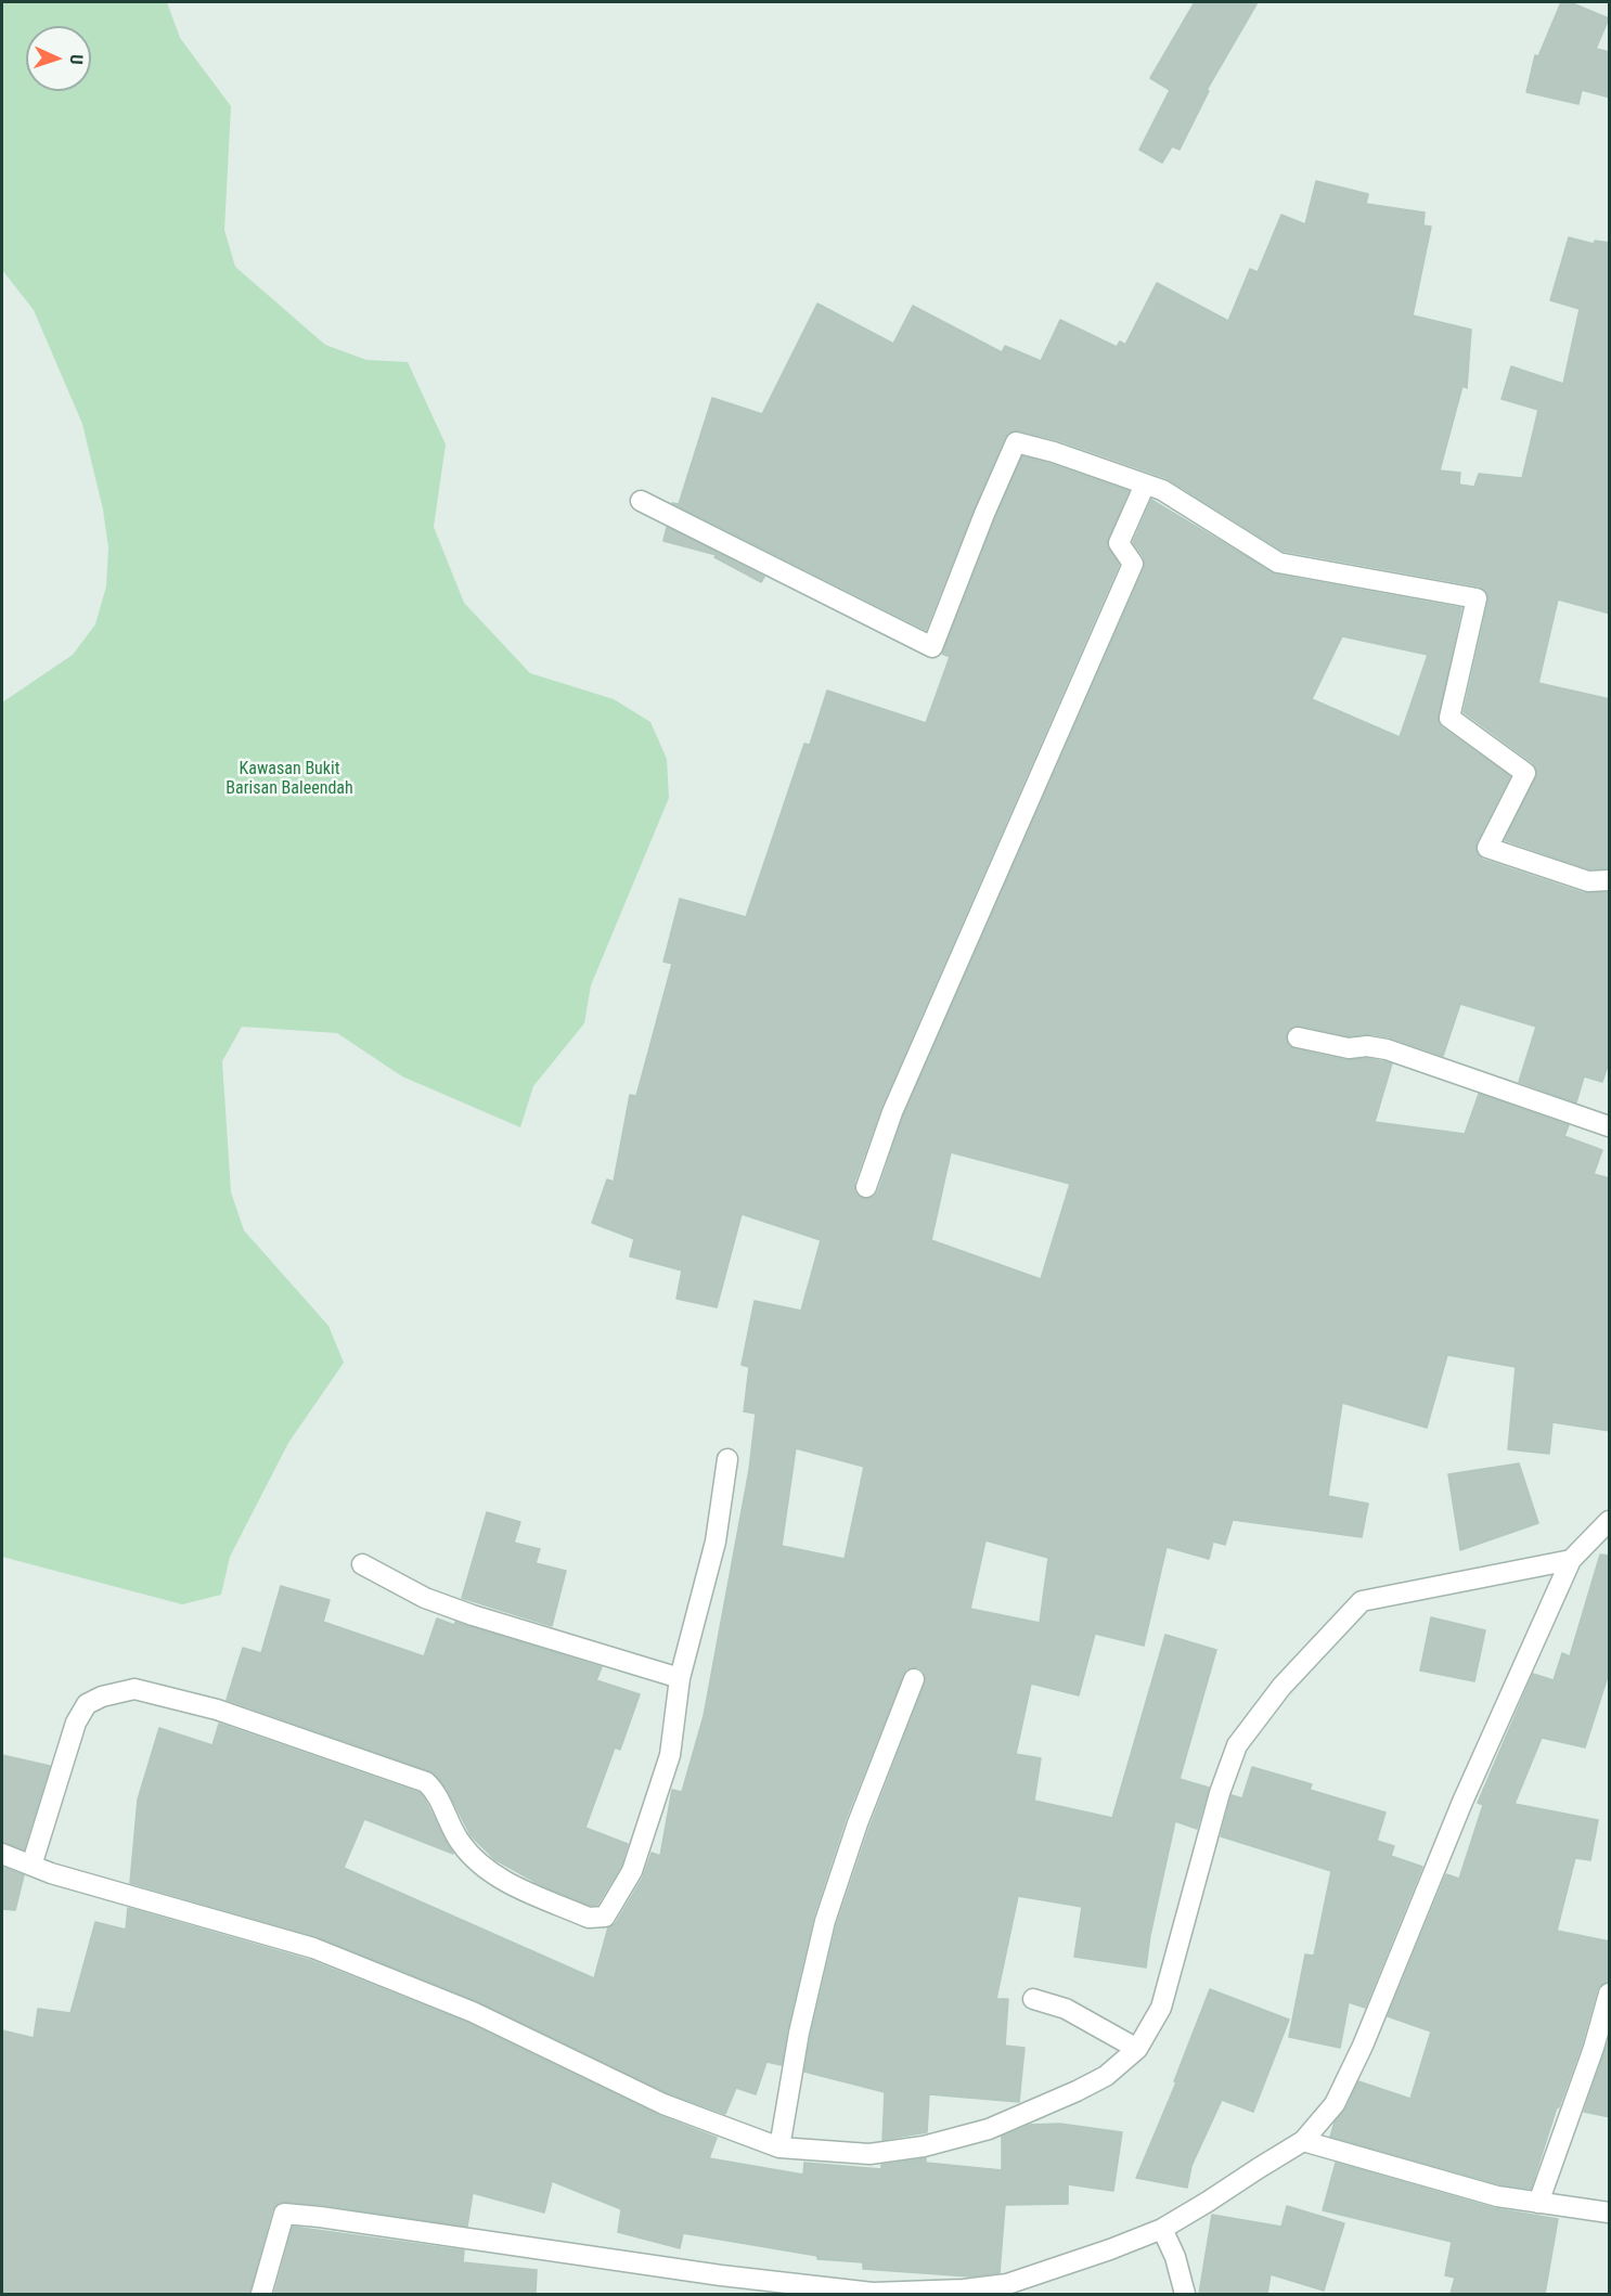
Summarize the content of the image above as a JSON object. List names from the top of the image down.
{
  "parks": ["Kawasan Bukit Barisan Baleendah"],
  "north": "right"
}
